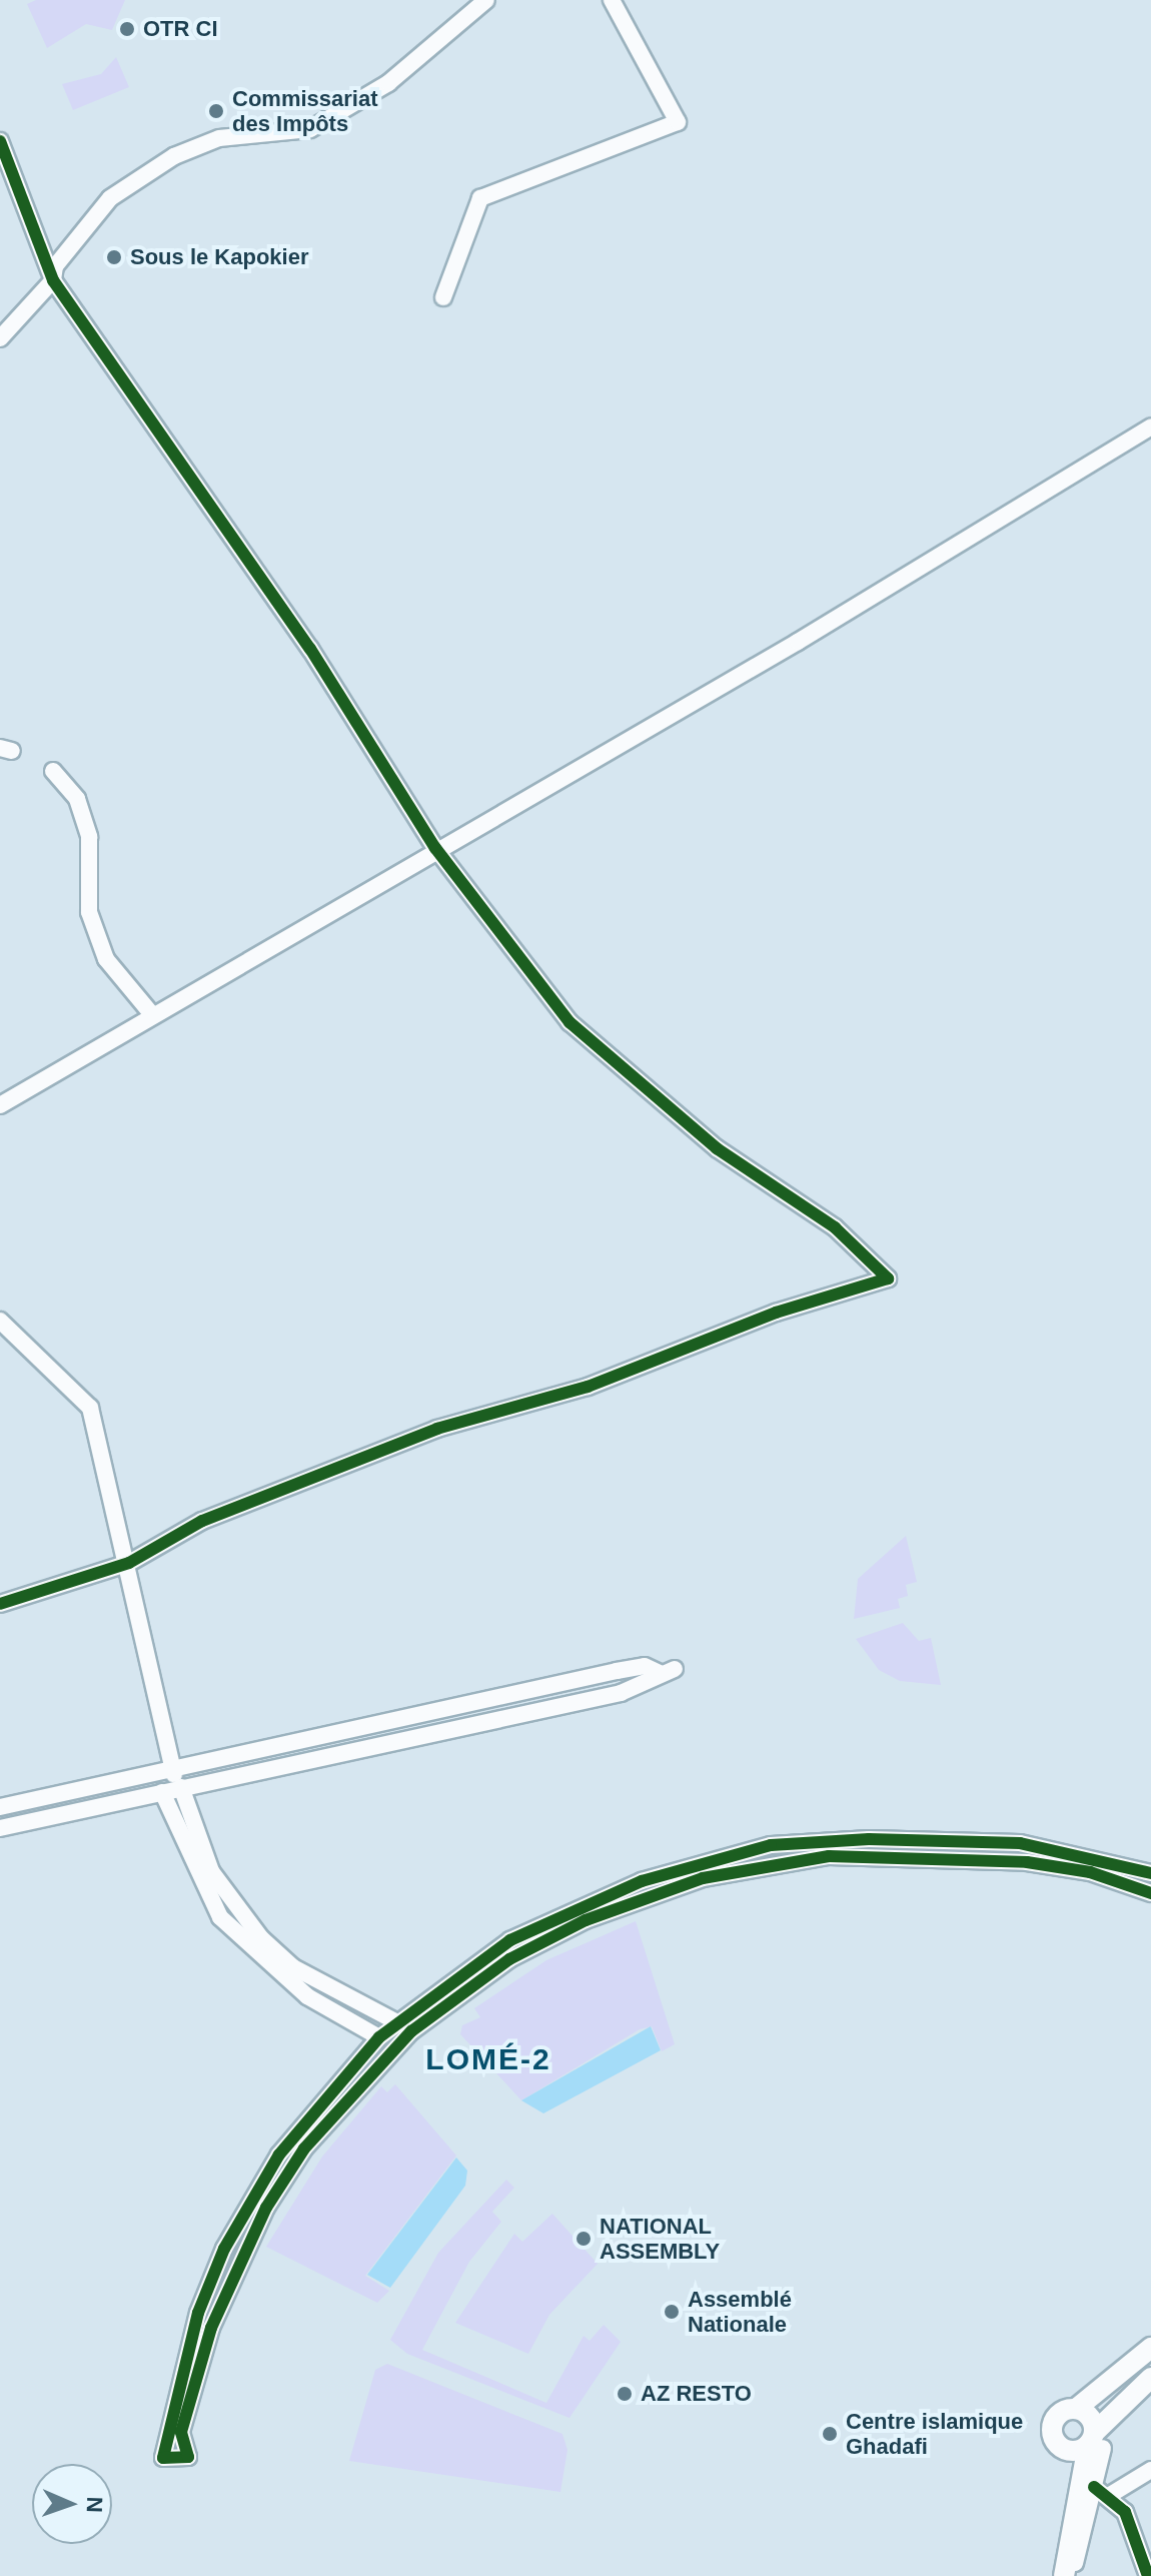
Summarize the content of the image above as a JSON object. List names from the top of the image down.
{
  "districts": ["LOMÉ-2"],
  "places": [
    "OTR CI",
    "Commissariat des Impôts",
    "Sous le Kapokier",
    "NATIONAL ASSEMBLY",
    "Assemblé Nationale",
    "AZ RESTO",
    "Centre islamique Ghadafi"
  ],
  "north": "right"
}
